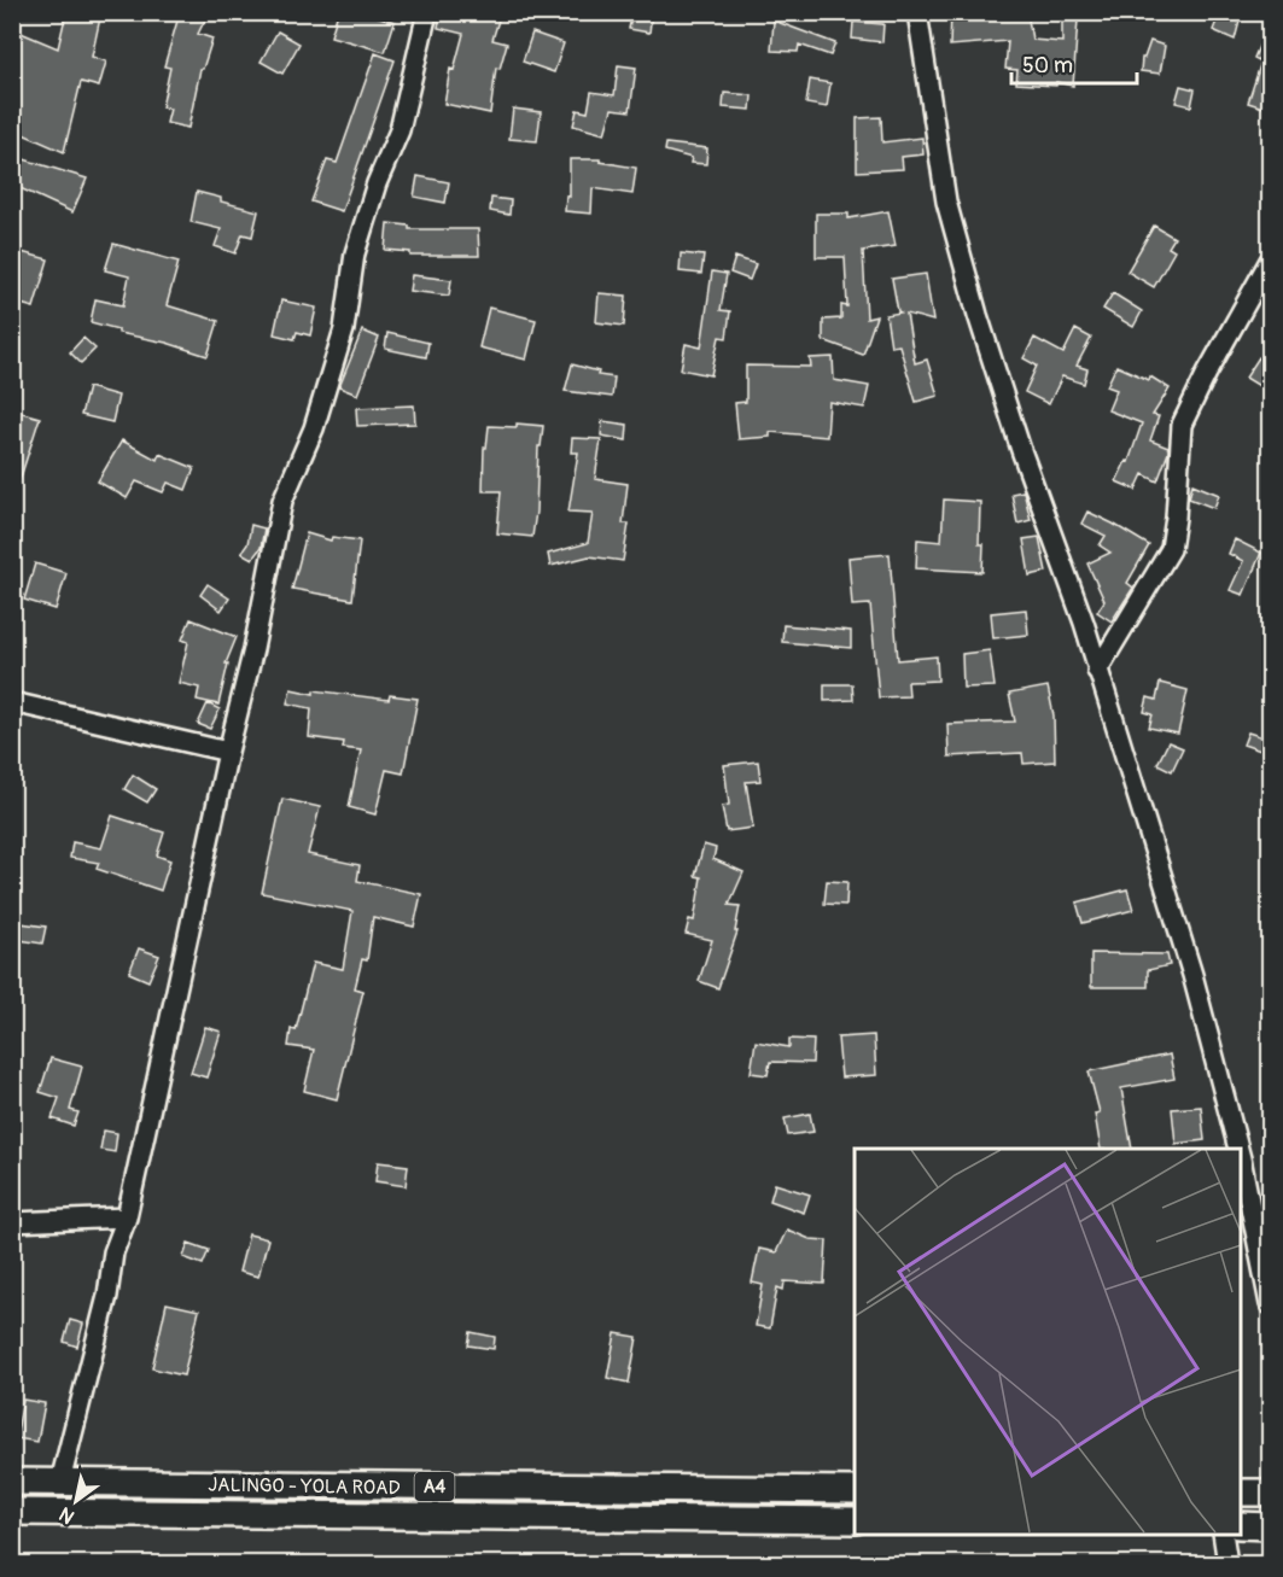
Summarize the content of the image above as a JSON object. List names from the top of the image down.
{
  "streets": {
    "highway": ["JALINGO - YOLA ROAD", "A4"]
  },
  "scale_bar": "50 m",
  "north": "bottom left"
}
